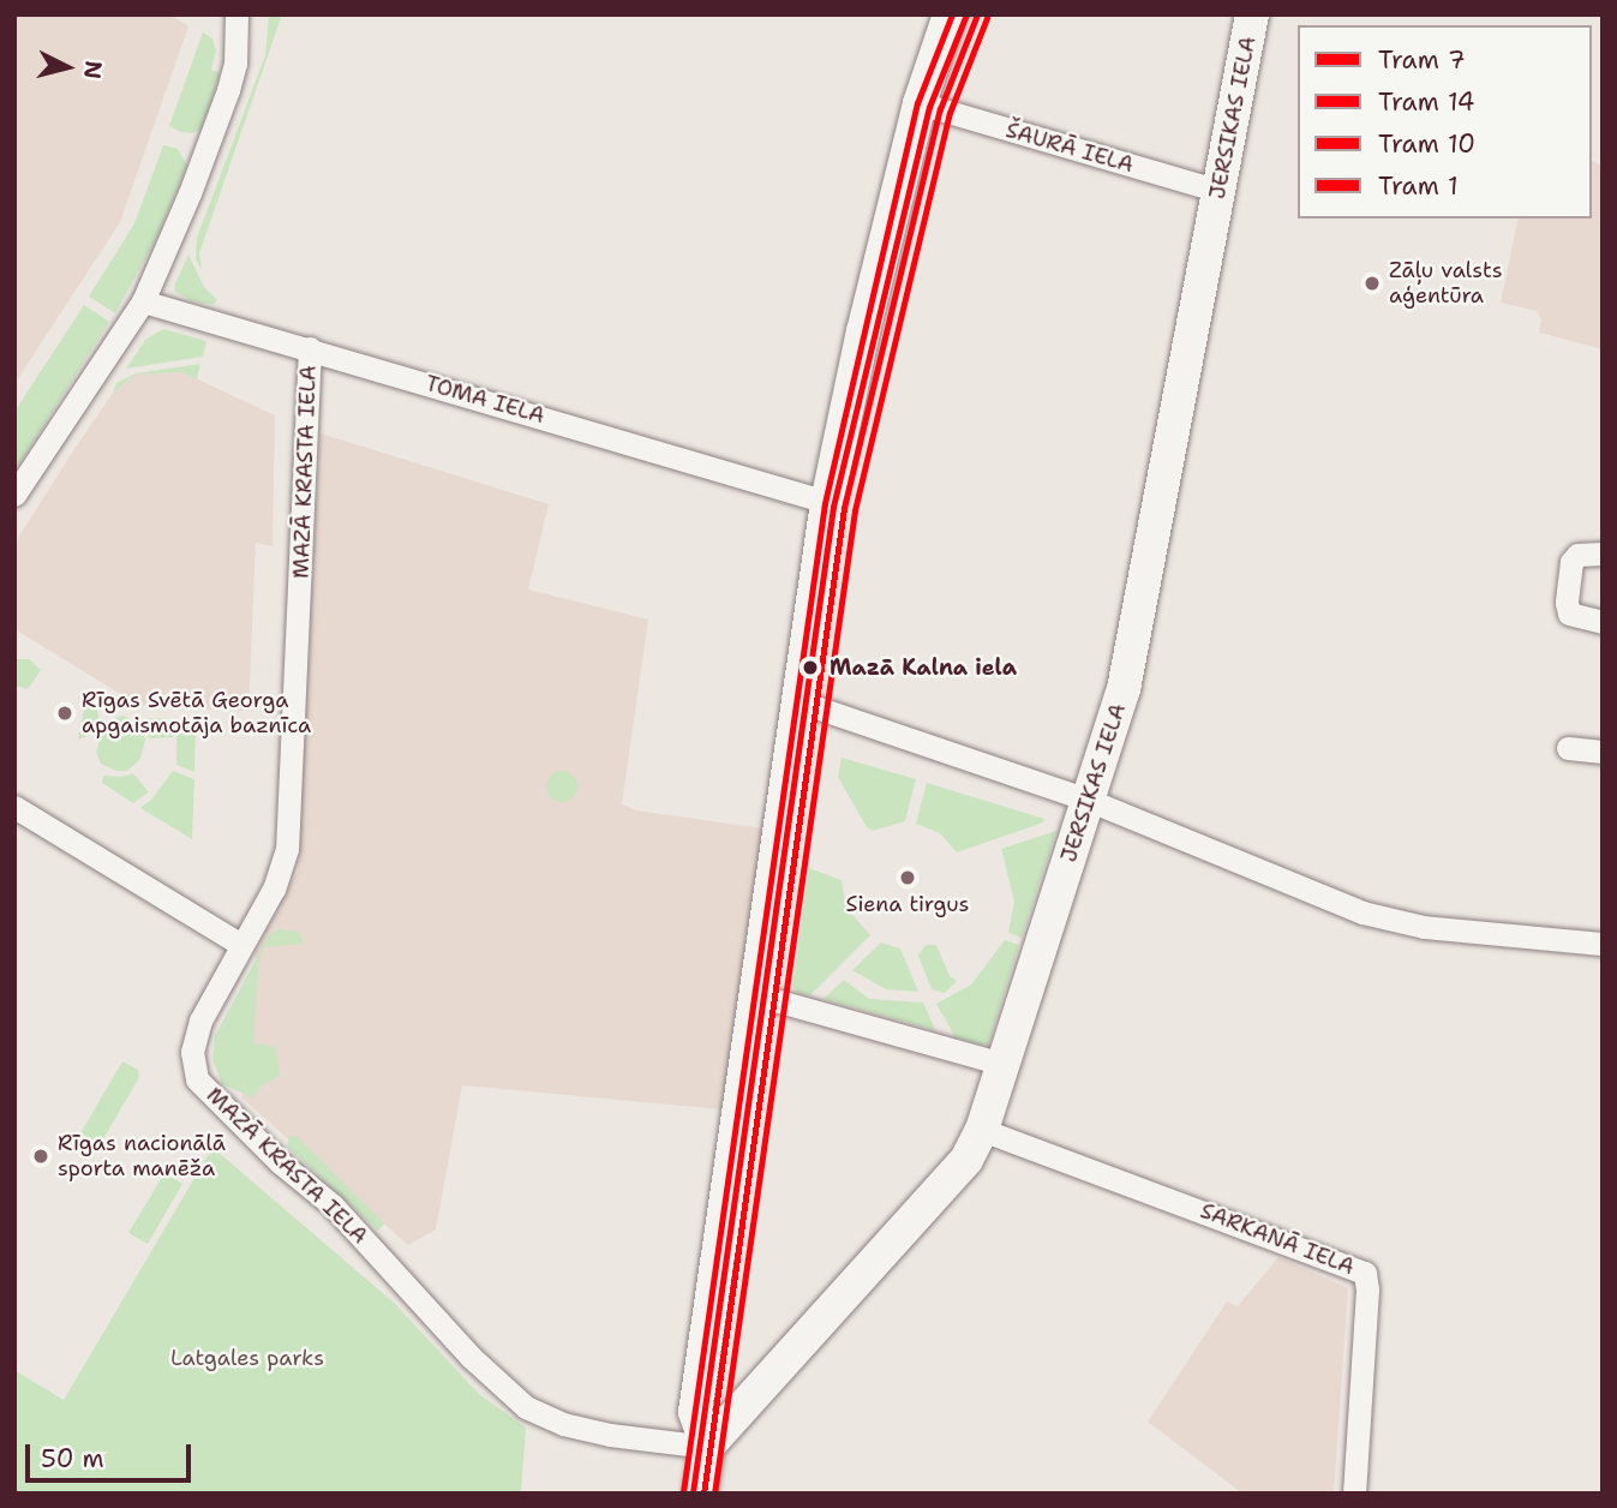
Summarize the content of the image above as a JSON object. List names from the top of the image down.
{
  "streets": {
    "street": [
      "JERSIKAS IELA",
      "ŠAURĀ IELA",
      "TOMA IELA",
      "MAZĀ KRASTA IELA",
      "SARKANĀ IELA"
    ]
  },
  "crossings": [
    ["JERSIKAS IELA", "ŠAURĀ IELA"],
    ["JERSIKAS IELA", "MAZĀ KRASTA IELA"],
    ["JERSIKAS IELA", "SARKANĀ IELA"],
    ["TOMA IELA", "MAZĀ KRASTA IELA"]
  ],
  "parks": ["Latgales parks"],
  "places": [
    "Zāļu valsts aģentūra",
    "Mazā Kalna iela",
    "Rīgas Svētā Georga apgaismotāja baznīca",
    "Siena tirgus",
    "Rīgas nacionālā sporta manēža"
  ],
  "lines": [
    "tram line 7",
    "tram line 10",
    "tram line 1",
    "tram line 14"
  ],
  "legend": [
    "Tram 7",
    "Tram 14",
    "Tram 10",
    "Tram 1"
  ],
  "scale_bar": "50 m",
  "north": "right"
}
